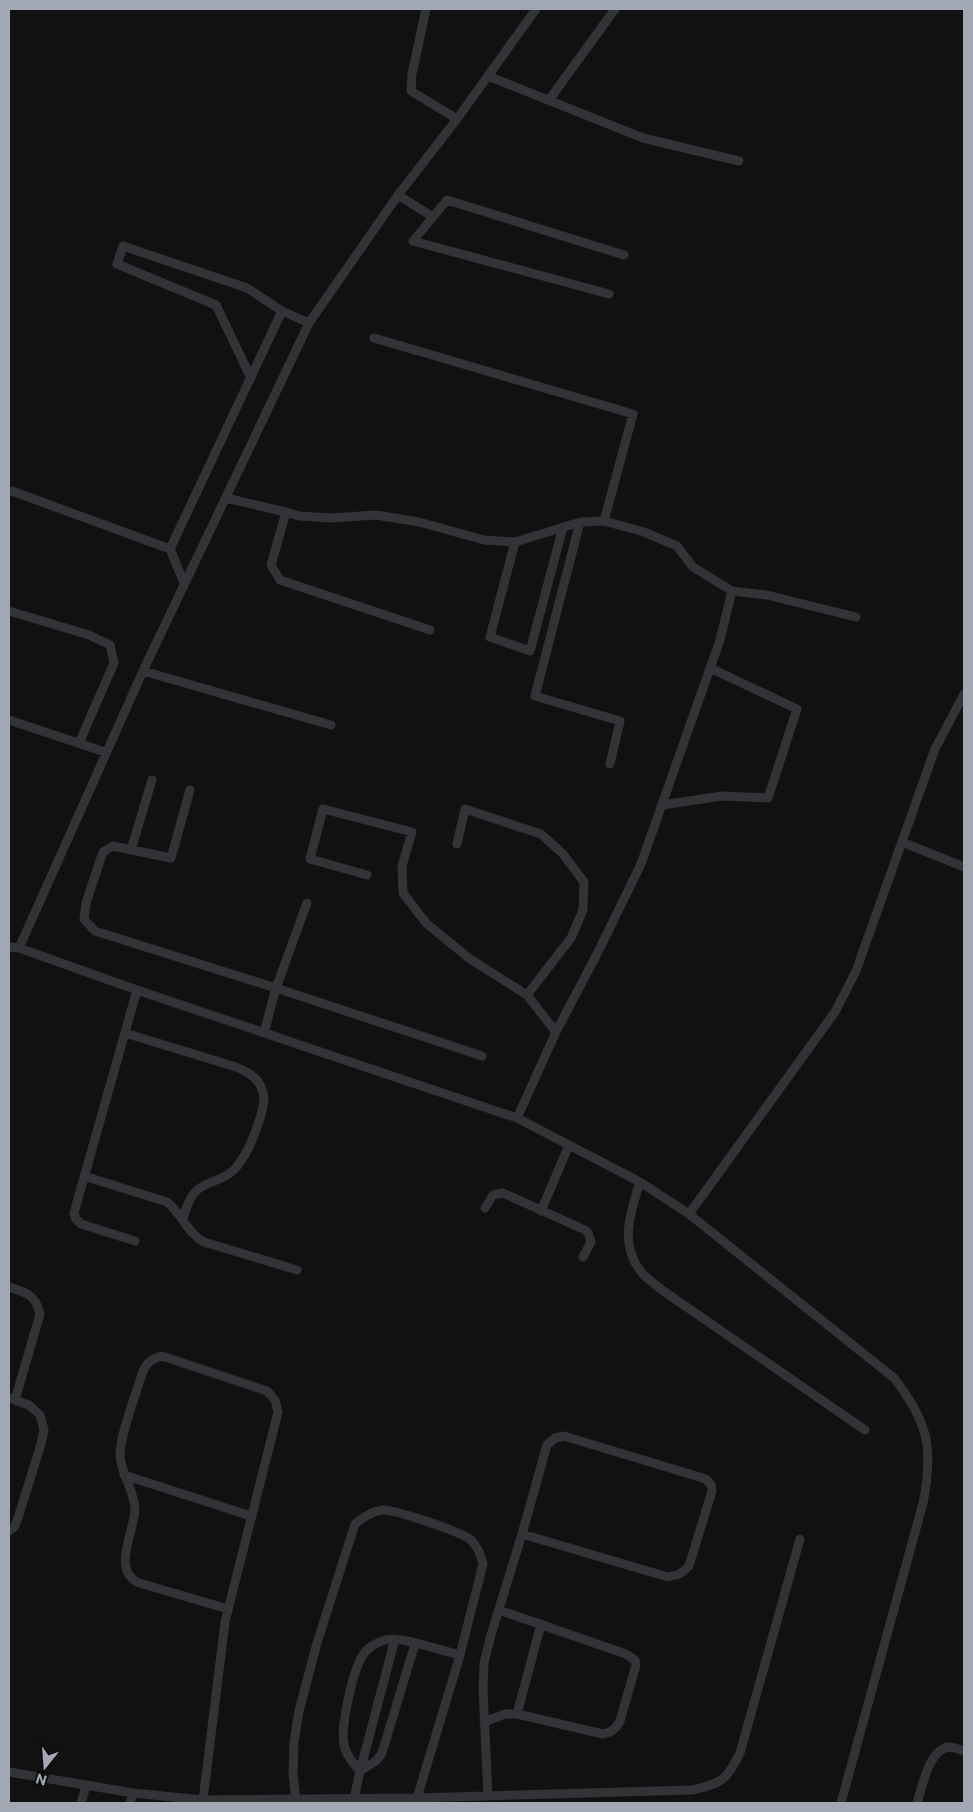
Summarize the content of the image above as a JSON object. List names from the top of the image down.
{
  "north": "bottom"
}
